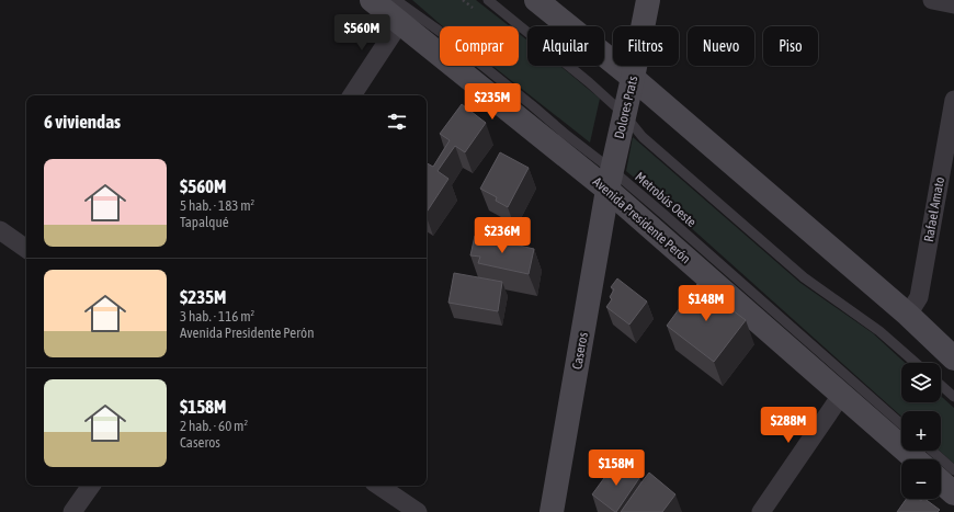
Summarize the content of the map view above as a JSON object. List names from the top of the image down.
{
  "streets": {
    "main road": ["Dolores Prats", "Avenida Presidente Perón", "Caseros"],
    "street": ["Rafael Amato"],
    "lane": ["Metrobús Oeste"]
  },
  "crossings": [
    ["Dolores Prats", "Metrobús Oeste"],
    ["Dolores Prats", "Avenida Presidente Perón"],
    ["Dolores Prats", "Caseros"],
    ["Metrobús Oeste", "Avenida Presidente Perón"],
    ["Metrobús Oeste", "Caseros"],
    ["Avenida Presidente Perón", "Caseros"]
  ],
  "page": {
    "price": [
      "$560M",
      "$235M",
      "$236M",
      "$148M",
      "$288M",
      "$158M"
    ],
    "chip": [
      "Comprar",
      "Alquilar",
      "Filtros",
      "Nuevo",
      "Piso"
    ],
    "heading": "6 viviendas",
    "list": [
      {
        "name": "$560M",
        "note": "5 hab. · 183 m² · Tapalqué"
      },
      {
        "name": "$235M",
        "note": "3 hab. · 116 m² · Avenida Presidente Perón"
      },
      {
        "name": "$158M",
        "note": "2 hab. · 60 m² · Caseros"
      }
    ],
    "map_buttons": ["+", "−"]
  }
}
